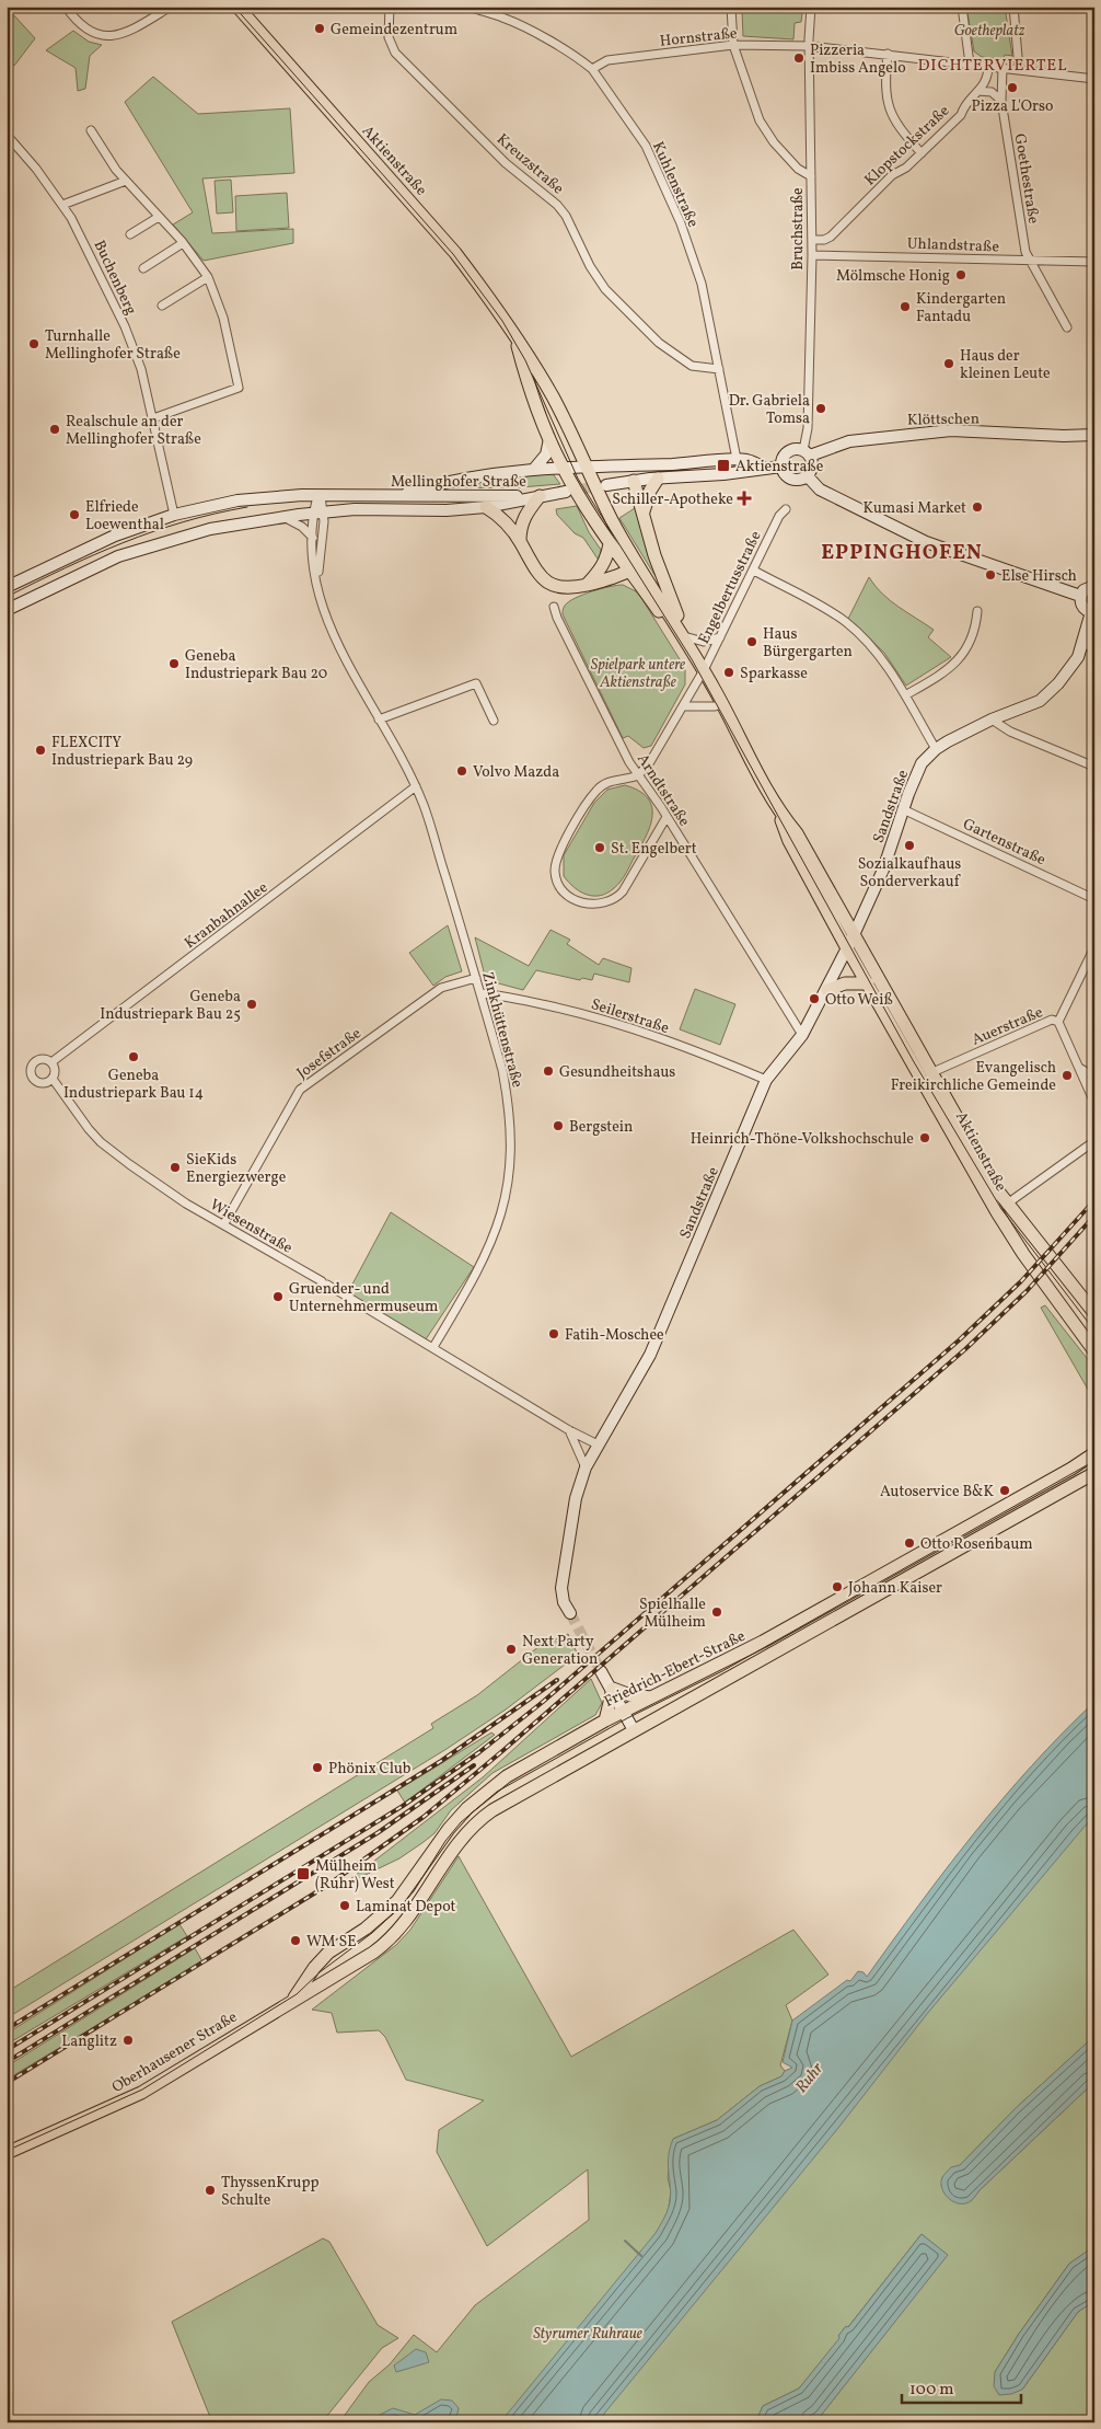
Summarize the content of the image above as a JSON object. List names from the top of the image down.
{
  "streets": {
    "main road": [
      "Aktienstraße",
      "Klöttschen",
      "Mellinghofer Straße",
      "Sandstraße",
      "Friedrich-Ebert-Straße",
      "Oberhausener Straße"
    ],
    "street": [
      "Hornstraße",
      "Klopstockstraße",
      "Kreuzstraße",
      "Goethestraße",
      "Kuhlenstraße",
      "Bruchstraße",
      "Uhlandstraße",
      "Buchenberg",
      "Engelbertusstraße",
      "Arndtstraße",
      "Gartenstraße",
      "Kranbahnallee",
      "Seilerstraße",
      "Auerstraße",
      "Zinkhüttenstraße",
      "Josefstraße",
      "Wiesenstraße"
    ]
  },
  "crossings": [
    ["Hornstraße", "Klopstockstraße"],
    ["Hornstraße", "Goethestraße"],
    ["Hornstraße", "Kuhlenstraße"],
    ["Hornstraße", "Bruchstraße"],
    ["Aktienstraße", "Engelbertusstraße"],
    ["Aktienstraße", "Sandstraße"],
    ["Aktienstraße", "Auerstraße"],
    ["Kreuzstraße", "Kuhlenstraße"],
    ["Goethestraße", "Uhlandstraße"],
    ["Bruchstraße", "Uhlandstraße"],
    ["Bruchstraße", "Klöttschen"],
    ["Buchenberg", "Mellinghofer Straße"],
    ["Mellinghofer Straße", "Zinkhüttenstraße"],
    ["Engelbertusstraße", "Arndtstraße"],
    ["Arndtstraße", "Sandstraße"],
    ["Sandstraße", "Gartenstraße"],
    ["Sandstraße", "Seilerstraße"],
    ["Sandstraße", "Wiesenstraße"],
    ["Kranbahnallee", "Zinkhüttenstraße"],
    ["Kranbahnallee", "Wiesenstraße"],
    ["Seilerstraße", "Zinkhüttenstraße"],
    ["Zinkhüttenstraße", "Josefstraße"],
    ["Zinkhüttenstraße", "Wiesenstraße"],
    ["Josefstraße", "Wiesenstraße"],
    ["Friedrich-Ebert-Straße", "Oberhausener Straße"]
  ],
  "districts": ["DICHTERVIERTEL", "EPPINGHOFEN"],
  "water": ["Ruhr"],
  "parks": ["Goetheplatz", "Spielpark untere Aktienstraße", "Styrumer Ruhraue"],
  "places": {
    "other": [
      "Gemeindezentrum",
      "Pizzeria Imbiss Angelo",
      "Pizza L'Orso",
      "Mölmsche Honig",
      "Kindergarten Fantadu",
      "Turnhalle Mellinghofer Straße",
      "Haus der kleinen Leute",
      "Dr. Gabriela Tomsa",
      "Realschule an der Mellinghofer Straße",
      "Kumasi Market",
      "Elfriede Loewenthal",
      "Else Hirsch",
      "Haus Bürgergarten",
      "Geneba Industriepark Bau 20",
      "Sparkasse",
      "FLEXCITY Industriepark Bau 29",
      "Volvo Mazda",
      "Sozialkaufhaus Sonderverkauf",
      "St. Engelbert",
      "Otto Weiß",
      "Geneba Industriepark Bau 25",
      "Geneba Industriepark Bau 14",
      "Gesundheitshaus",
      "Evangelisch Freikirchliche Gemeinde",
      "Bergstein",
      "Heinrich-Thöne-Volkshochschule",
      "SieKids Energiezwerge",
      "Gruender- und Unternehmermuseum",
      "Fatih-Moschee",
      "Autoservice B&K",
      "Otto Rosenbaum",
      "Johann Kaiser",
      "Spielhalle Mülheim",
      "Next Party Generation",
      "Phönix Club",
      "Laminat Depot",
      "WM SE",
      "Langlitz",
      "ThyssenKrupp Schulte"
    ],
    "transit": ["Aktienstraße", "Mülheim (Ruhr) West"],
    "health": ["Schiller-Apotheke"]
  },
  "scale_bar": "100 m"
}
